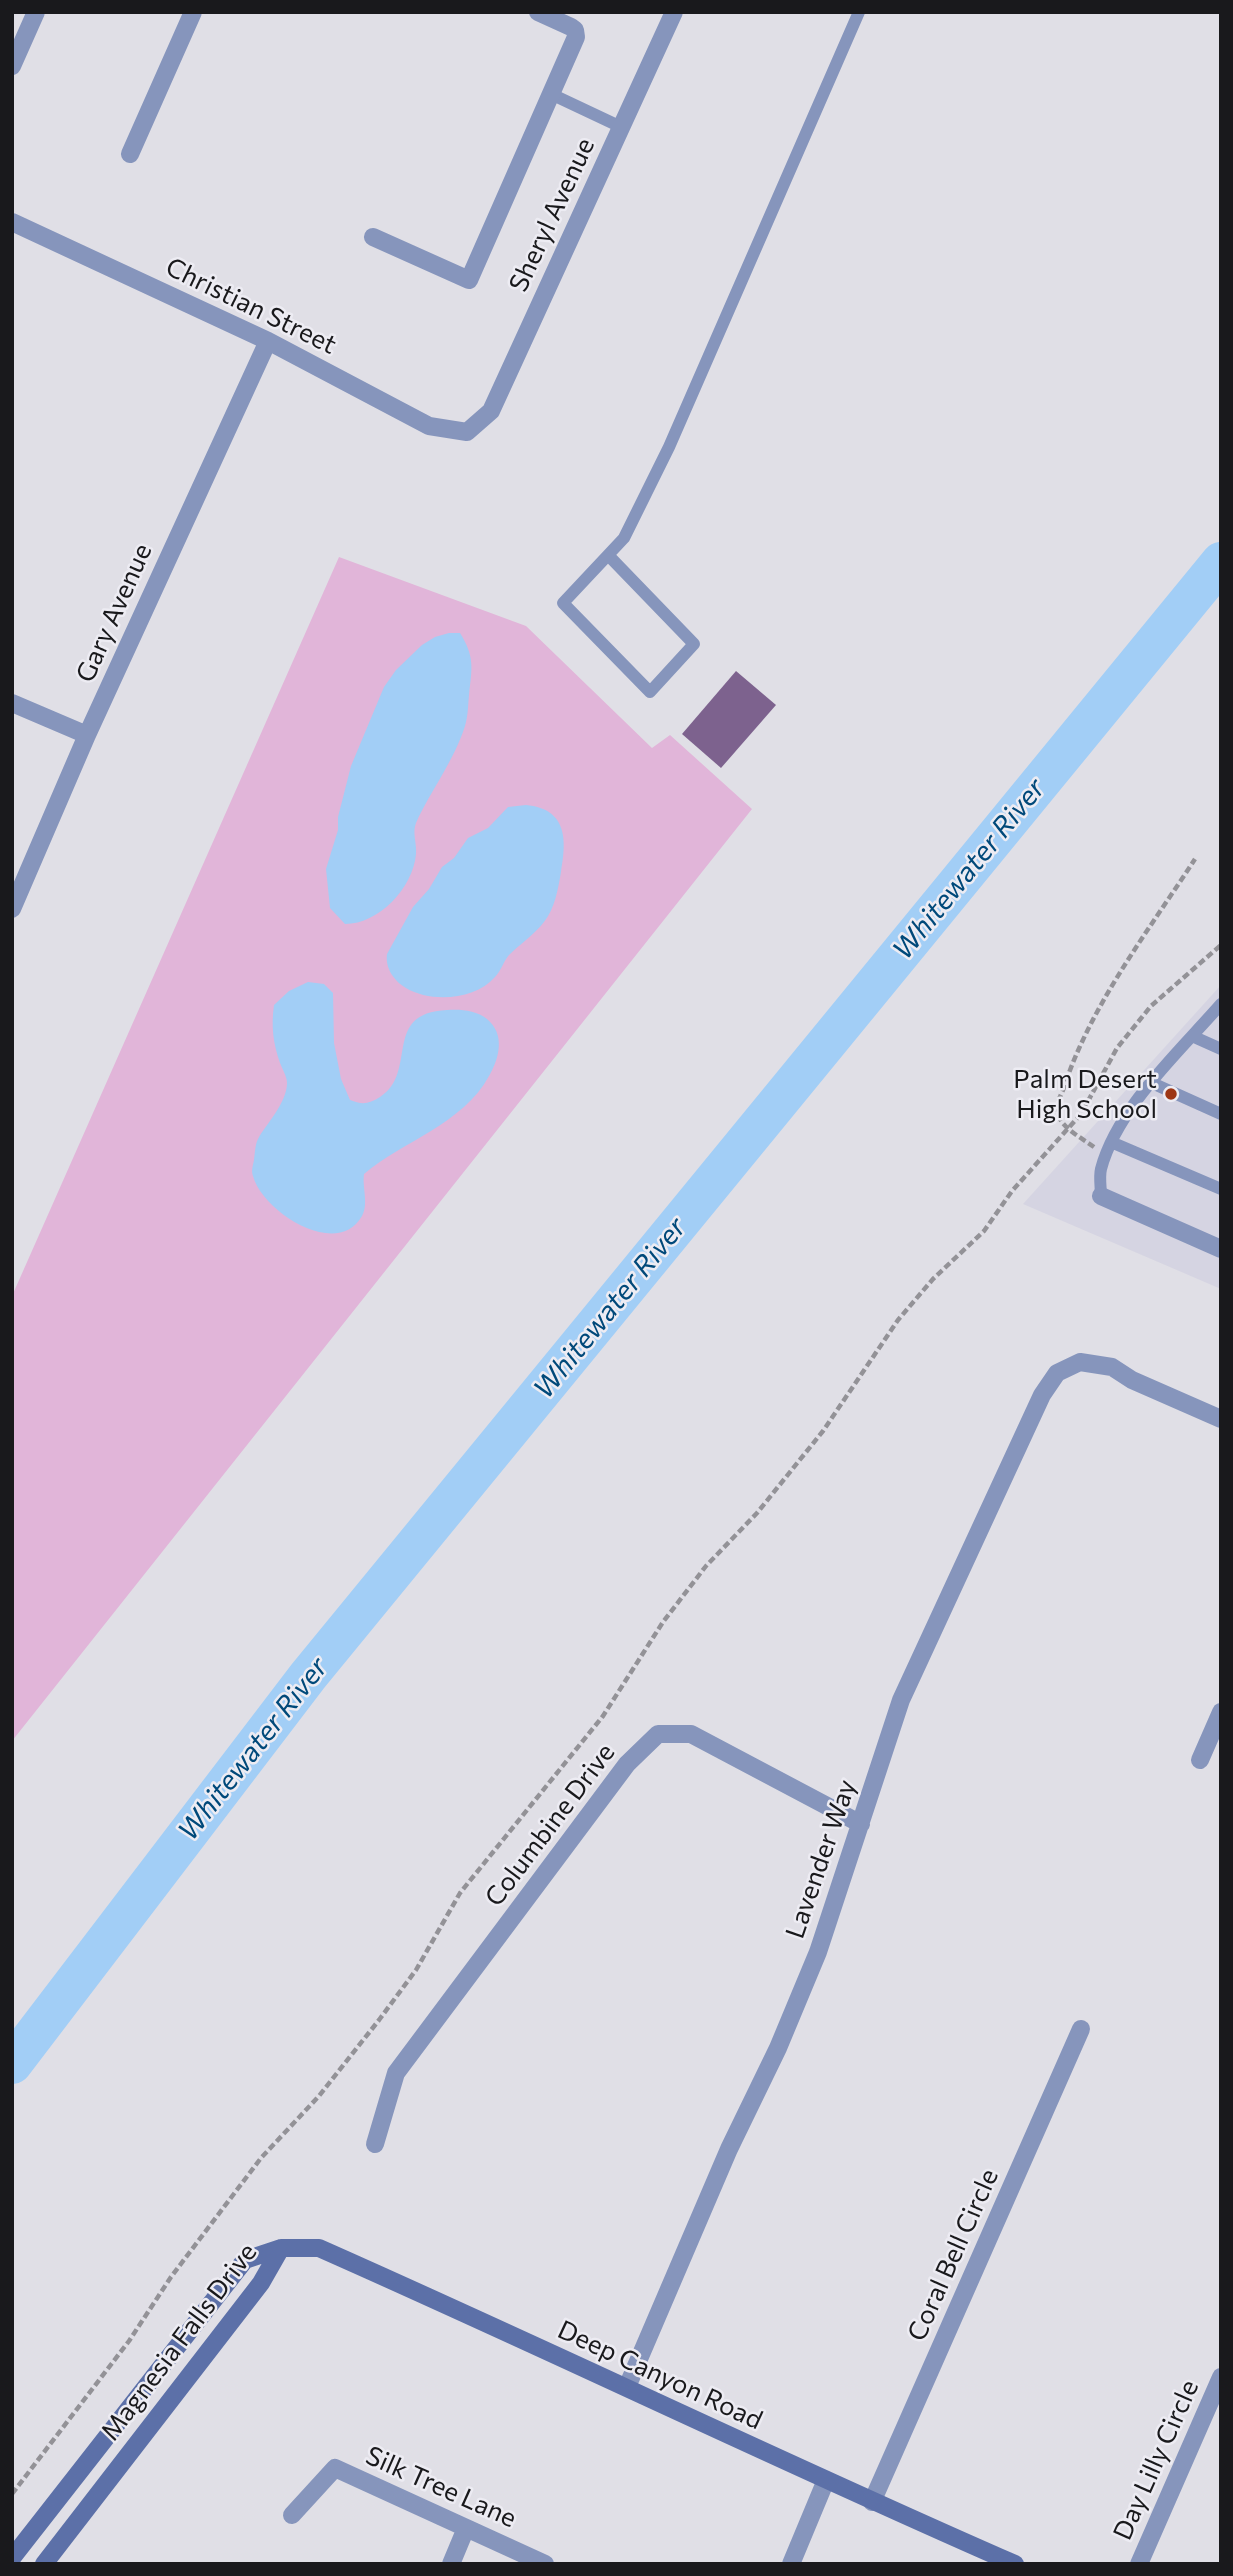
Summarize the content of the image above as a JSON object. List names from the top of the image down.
{
  "streets": {
    "street": [
      "Sheryl Avenue",
      "Christian Street",
      "Gary Avenue",
      "Columbine Drive",
      "Lavender Way",
      "Coral Bell Circle",
      "Magnesia Falls Drive",
      "Deep Canyon Road",
      "Day Lilly Circle",
      "Silk Tree Lane"
    ]
  },
  "crossings": [
    ["Sheryl Avenue", "Christian Street"],
    ["Christian Street", "Gary Avenue"],
    ["Columbine Drive", "Lavender Way"],
    ["Lavender Way", "Deep Canyon Road"],
    ["Coral Bell Circle", "Deep Canyon Road"],
    ["Magnesia Falls Drive", "Deep Canyon Road"]
  ],
  "water": ["Whitewater River"],
  "places": ["Palm Desert High School"]
}
